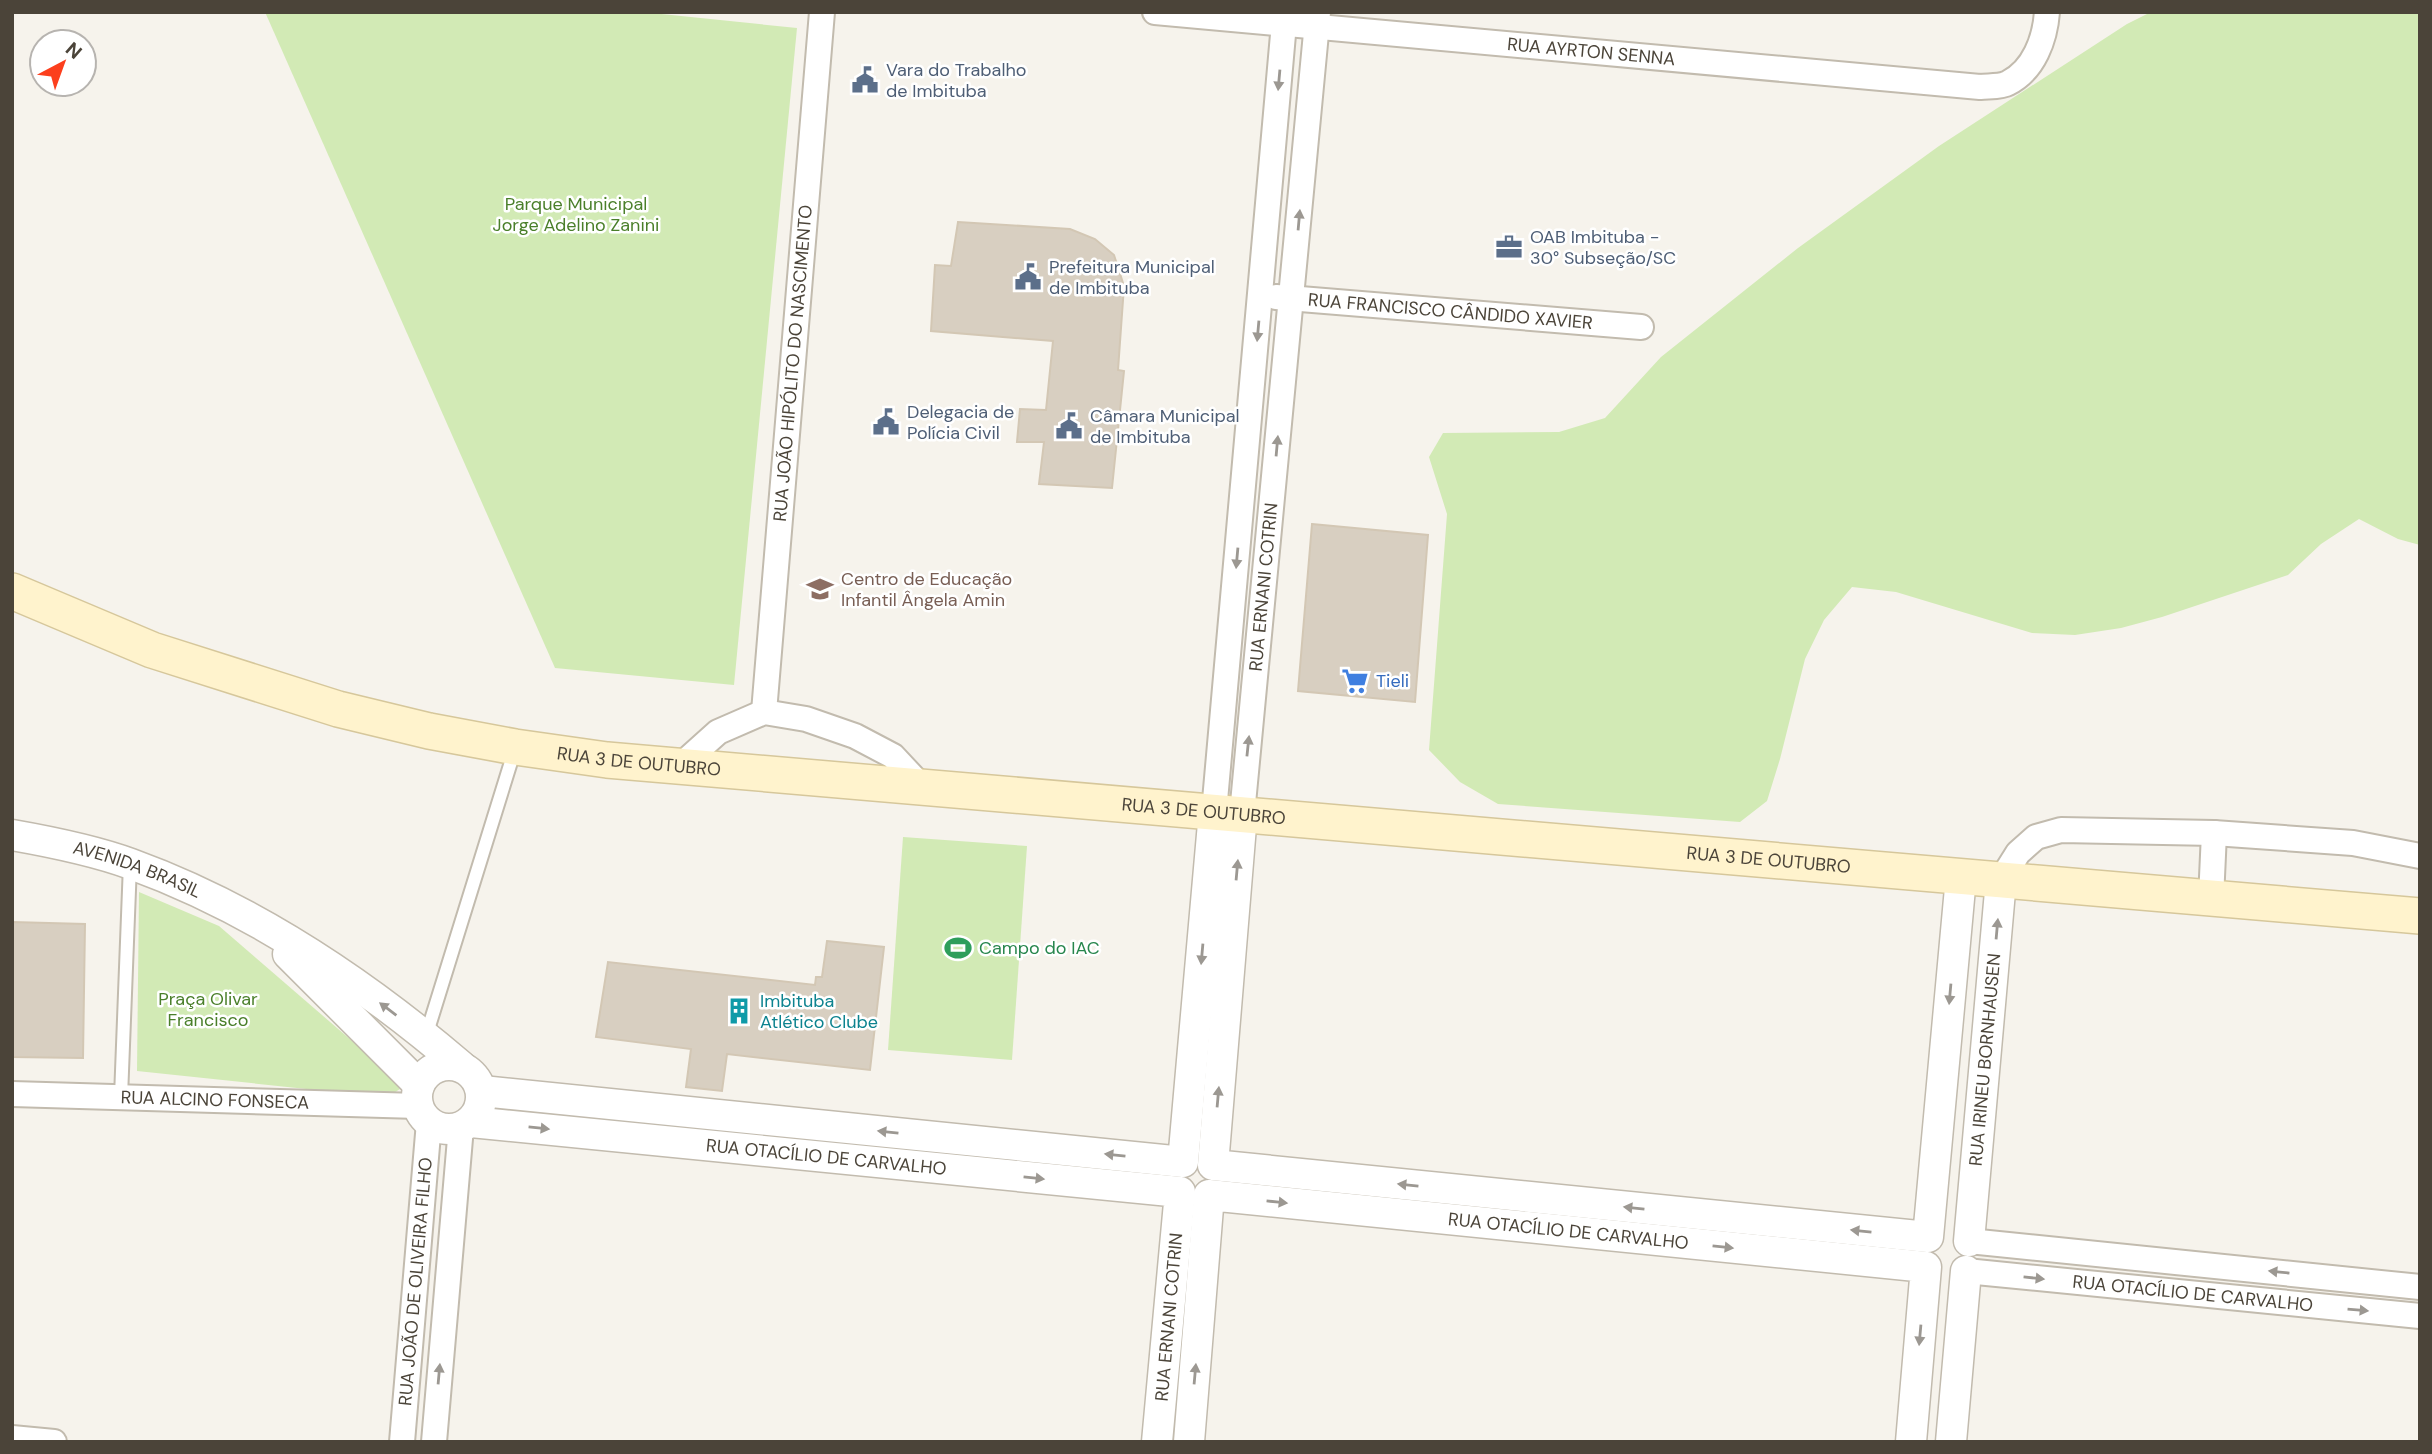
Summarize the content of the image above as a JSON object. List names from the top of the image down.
{
  "streets": {
    "main road": ["RUA 3 DE OUTUBRO"],
    "street": [
      "RUA AYRTON SENNA",
      "RUA FRANCISCO CÂNDIDO XAVIER",
      "RUA JOÃO HIPÓLITO DO NASCIMENTO",
      "RUA ERNANI COTRIN",
      "AVENIDA BRASIL",
      "RUA IRINEU BORNHAUSEN",
      "RUA ALCINO FONSECA",
      "RUA OTACÍLIO DE CARVALHO",
      "RUA JOÃO DE OLIVEIRA FILHO"
    ]
  },
  "crossings": [
    ["RUA AYRTON SENNA", "RUA ERNANI COTRIN"],
    ["RUA FRANCISCO CÂNDIDO XAVIER", "RUA ERNANI COTRIN"],
    ["RUA ERNANI COTRIN", "RUA 3 DE OUTUBRO"],
    ["RUA ERNANI COTRIN", "RUA OTACÍLIO DE CARVALHO"],
    ["RUA 3 DE OUTUBRO", "RUA IRINEU BORNHAUSEN"],
    ["AVENIDA BRASIL", "RUA ALCINO FONSECA"],
    ["AVENIDA BRASIL", "RUA OTACÍLIO DE CARVALHO"],
    ["AVENIDA BRASIL", "RUA JOÃO DE OLIVEIRA FILHO"],
    ["RUA IRINEU BORNHAUSEN", "RUA OTACÍLIO DE CARVALHO"],
    ["RUA ALCINO FONSECA", "RUA OTACÍLIO DE CARVALHO"],
    ["RUA ALCINO FONSECA", "RUA JOÃO DE OLIVEIRA FILHO"],
    ["RUA OTACÍLIO DE CARVALHO", "RUA JOÃO DE OLIVEIRA FILHO"]
  ],
  "parks": ["Parque Municipal Jorge Adelino Zanini", "Praça Olivar Francisco"],
  "places": {
    "public building": [
      "Vara do Trabalho de Imbituba",
      "Prefeitura Municipal de Imbituba",
      "Delegacia de Polícia Civil",
      "Câmara Municipal de Imbituba"
    ],
    "office": ["OAB Imbituba - 30° Subseção/SC"],
    "school or university": ["Centro de Educação Infantil Ângela Amin"],
    "supermarket": ["Tieli"],
    "sports": ["Campo do IAC"],
    "building": ["Imbituba Atlético Clube"]
  },
  "north": "top right"
}
